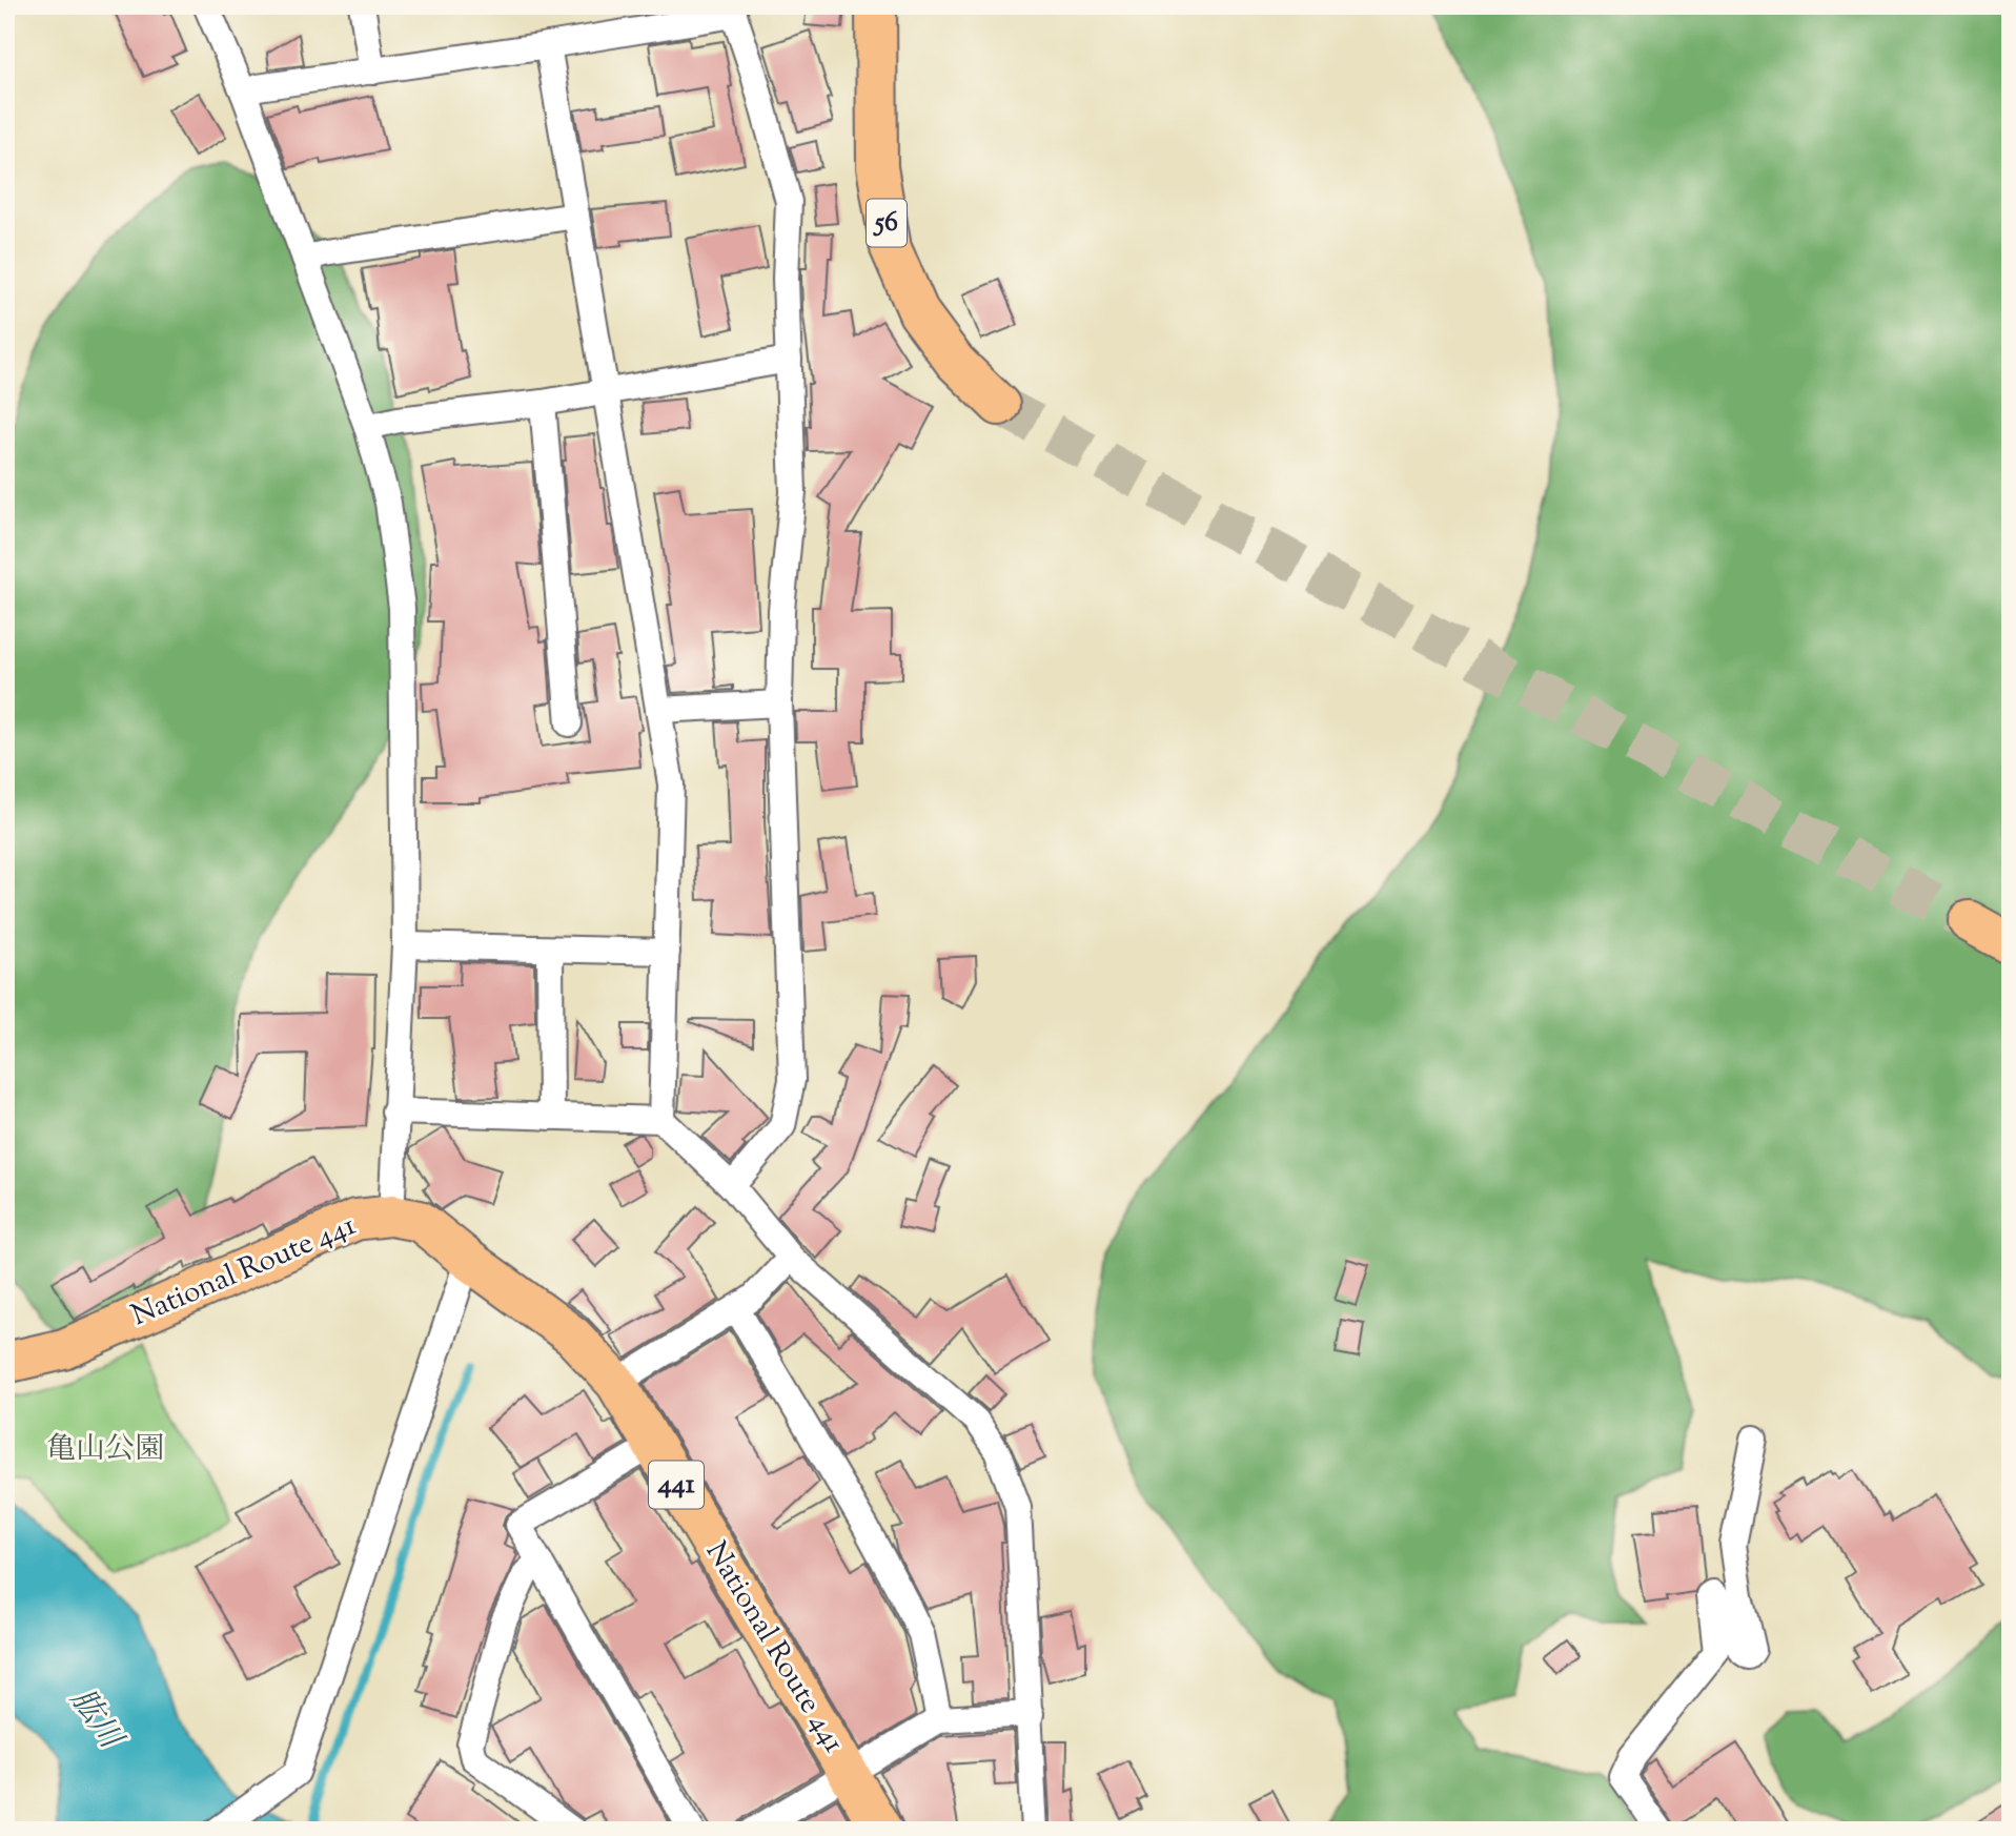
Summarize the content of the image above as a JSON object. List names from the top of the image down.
{
  "streets": {
    "highway": ["56", "National Route 441", "441"]
  },
  "water": ["肱川"],
  "parks": ["亀山公園"]
}
